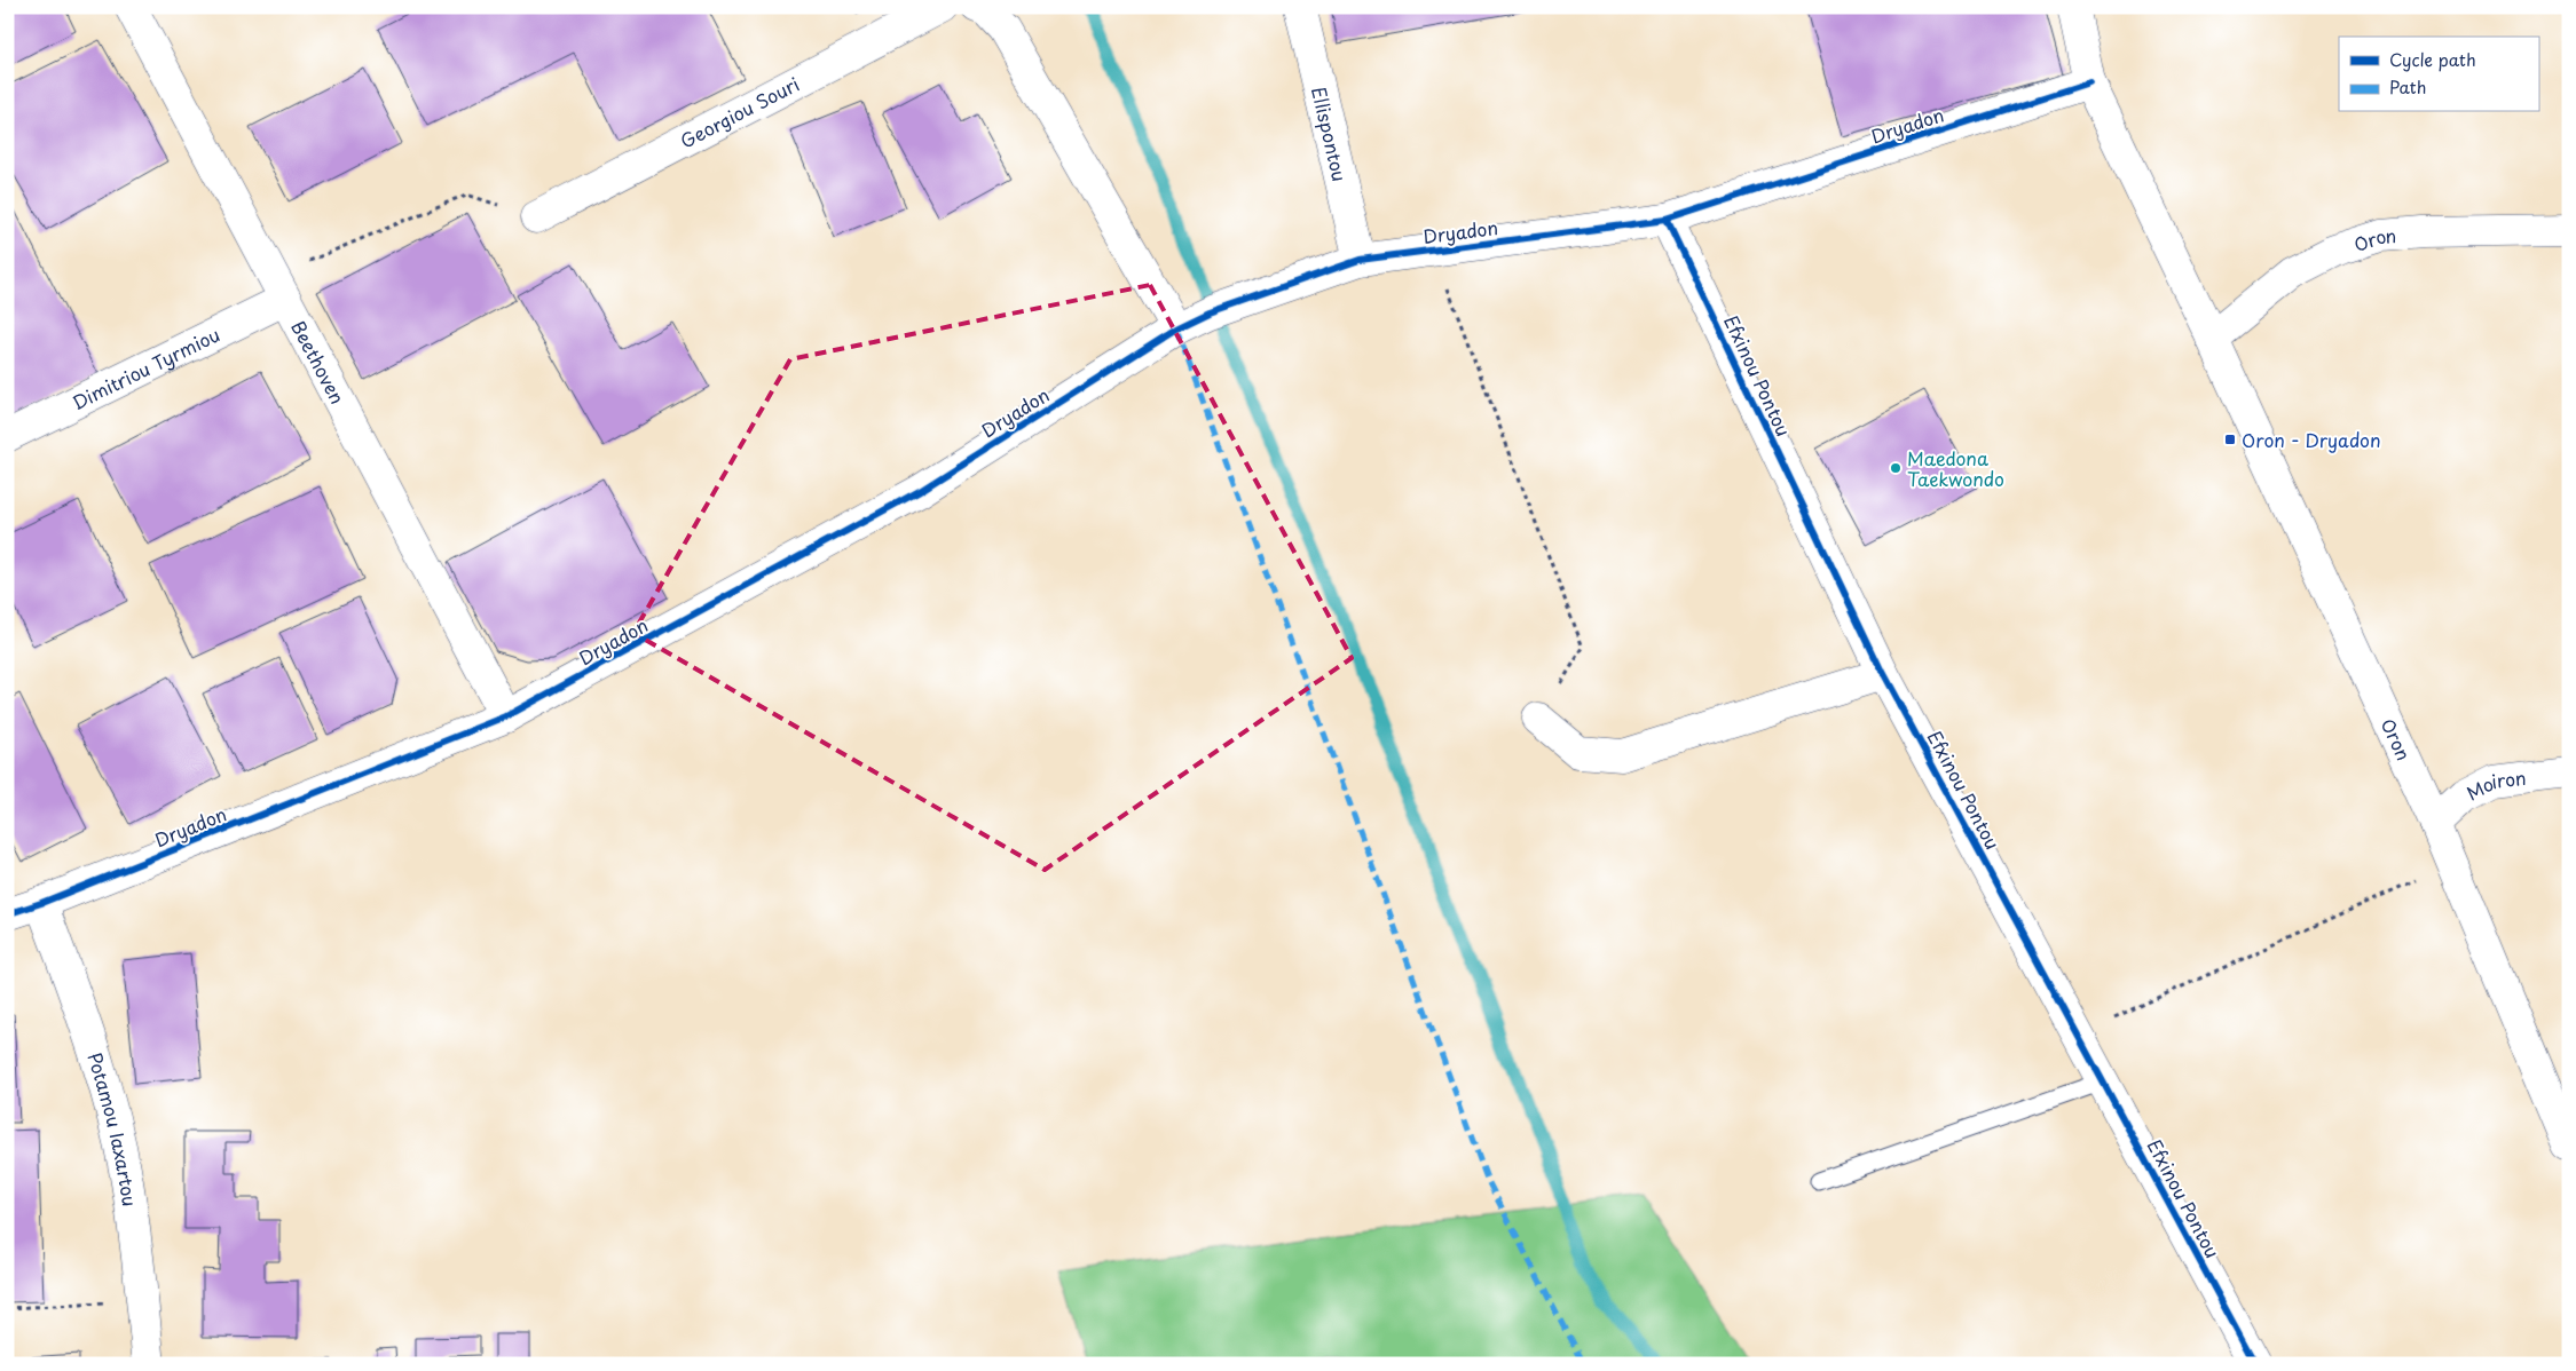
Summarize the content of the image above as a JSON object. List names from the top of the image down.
{
  "streets": {
    "street": [
      "Georgiou Souri",
      "Dryadon",
      "Ellispontou",
      "Oron",
      "Beethoven",
      "Dimitriou Tyrmiou",
      "Efxinou Pontou",
      "Moiron",
      "Potamou Iaxartou"
    ]
  },
  "crossings": [
    ["Dryadon", "Ellispontou"],
    ["Dryadon", "Oron"],
    ["Dryadon", "Beethoven"],
    ["Dryadon", "Efxinou Pontou"],
    ["Dryadon", "Potamou Iaxartou"],
    ["Oron", "Moiron"],
    ["Beethoven", "Dimitriou Tyrmiou"]
  ],
  "places": {
    "transit": ["Oron - Dryadon"],
    "other": ["Maedona Taekwondo"]
  },
  "legend": ["Cycle path", "Path"]
}
